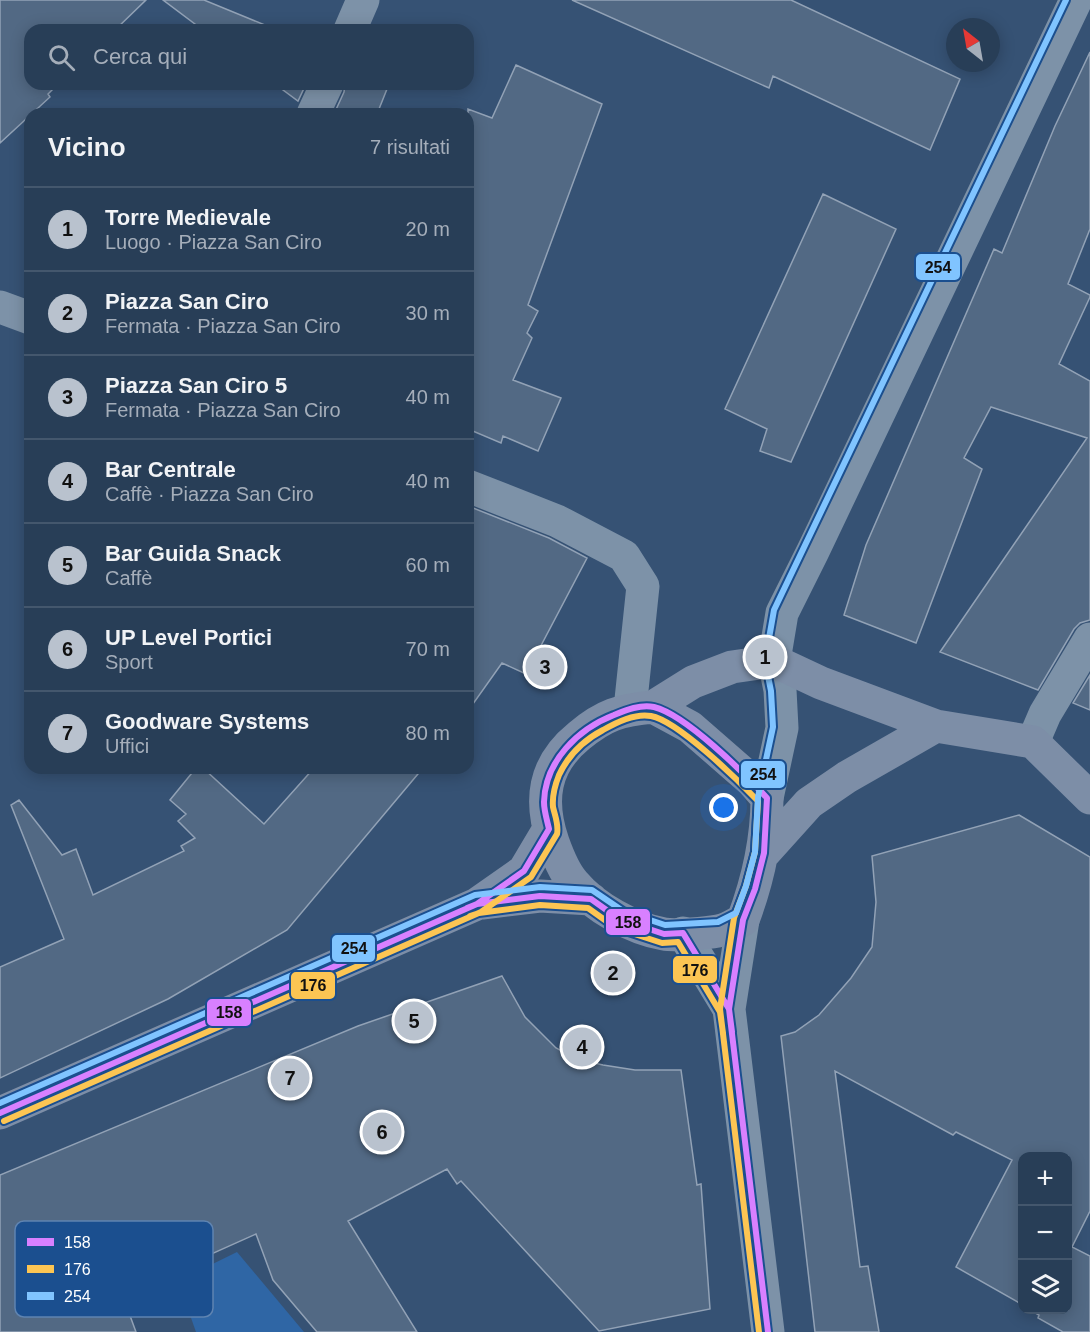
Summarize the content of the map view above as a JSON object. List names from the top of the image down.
{
  "lines": ["transit line 254", "transit line 158", "transit line 176"],
  "legend": ["158", "176", "254"],
  "north": "top left",
  "page": {
    "search": "Cerca qui",
    "heading": ["Vicino", "7 risultati"],
    "list": [
      {
        "mark": "1",
        "name": "Torre Medievale",
        "note": "Luogo · Piazza San Ciro",
        "value": "20 m"
      },
      {
        "mark": "2",
        "name": "Piazza San Ciro",
        "note": "Fermata · Piazza San Ciro",
        "value": "30 m"
      },
      {
        "mark": "3",
        "name": "Piazza San Ciro 5",
        "note": "Fermata · Piazza San Ciro",
        "value": "40 m"
      },
      {
        "mark": "4",
        "name": "Bar Centrale",
        "note": "Caffè · Piazza San Ciro",
        "value": "40 m"
      },
      {
        "mark": "5",
        "name": "Bar Guida Snack",
        "note": "Caffè",
        "value": "60 m"
      },
      {
        "mark": "6",
        "name": "UP Level Portici",
        "note": "Sport",
        "value": "70 m"
      },
      {
        "mark": "7",
        "name": "Goodware Systems",
        "note": "Uffici",
        "value": "80 m"
      }
    ],
    "pins": [
      "1",
      "3",
      "2",
      "5",
      "4",
      "7",
      "6"
    ],
    "map_buttons": ["+", "−"]
  }
}
